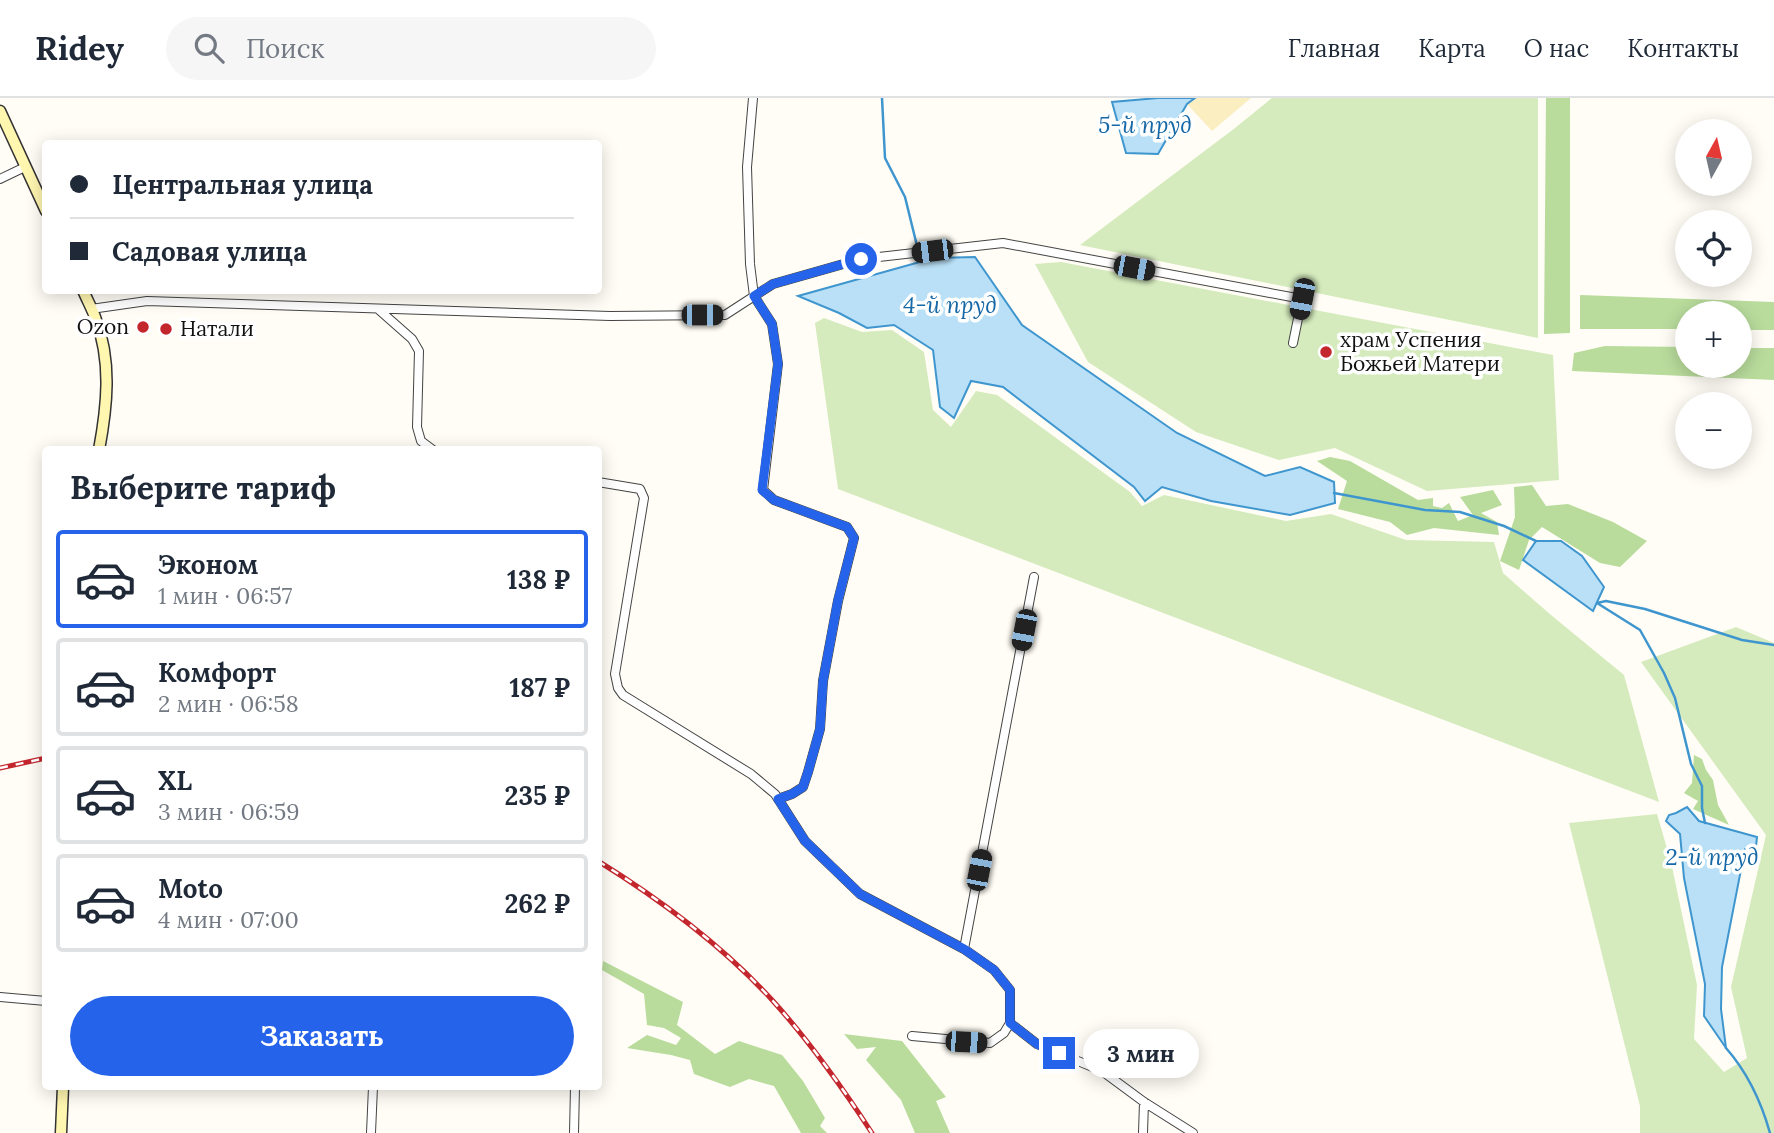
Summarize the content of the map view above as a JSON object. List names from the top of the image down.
{
  "water": ["5-й пруд", "4-й пруд", "2-й пруд"],
  "places": ["Ozon", "Натали", "храм Успения Божьей Матери"],
  "north": "top",
  "page": {
    "header": "Ridey",
    "search": "Поиск",
    "nav": [
      "Главная",
      "Карта",
      "О нас",
      "Контакты"
    ],
    "map_buttons": ["+", "−"],
    "banner": ["Центральная улица", "Садовая улица"],
    "heading": "Выберите тариф",
    "list": [
      {
        "name": "Эконом",
        "note": "1 мин · 06:57",
        "value": "138 ₽"
      },
      {
        "name": "Комфорт",
        "note": "2 мин · 06:58",
        "value": "187 ₽"
      },
      {
        "name": "XL",
        "note": "3 мин · 06:59",
        "value": "235 ₽"
      },
      {
        "name": "Moto",
        "note": "4 мин · 07:00",
        "value": "262 ₽"
      }
    ],
    "buttons": "Заказать",
    "bubble": "3 мин"
  }
}
